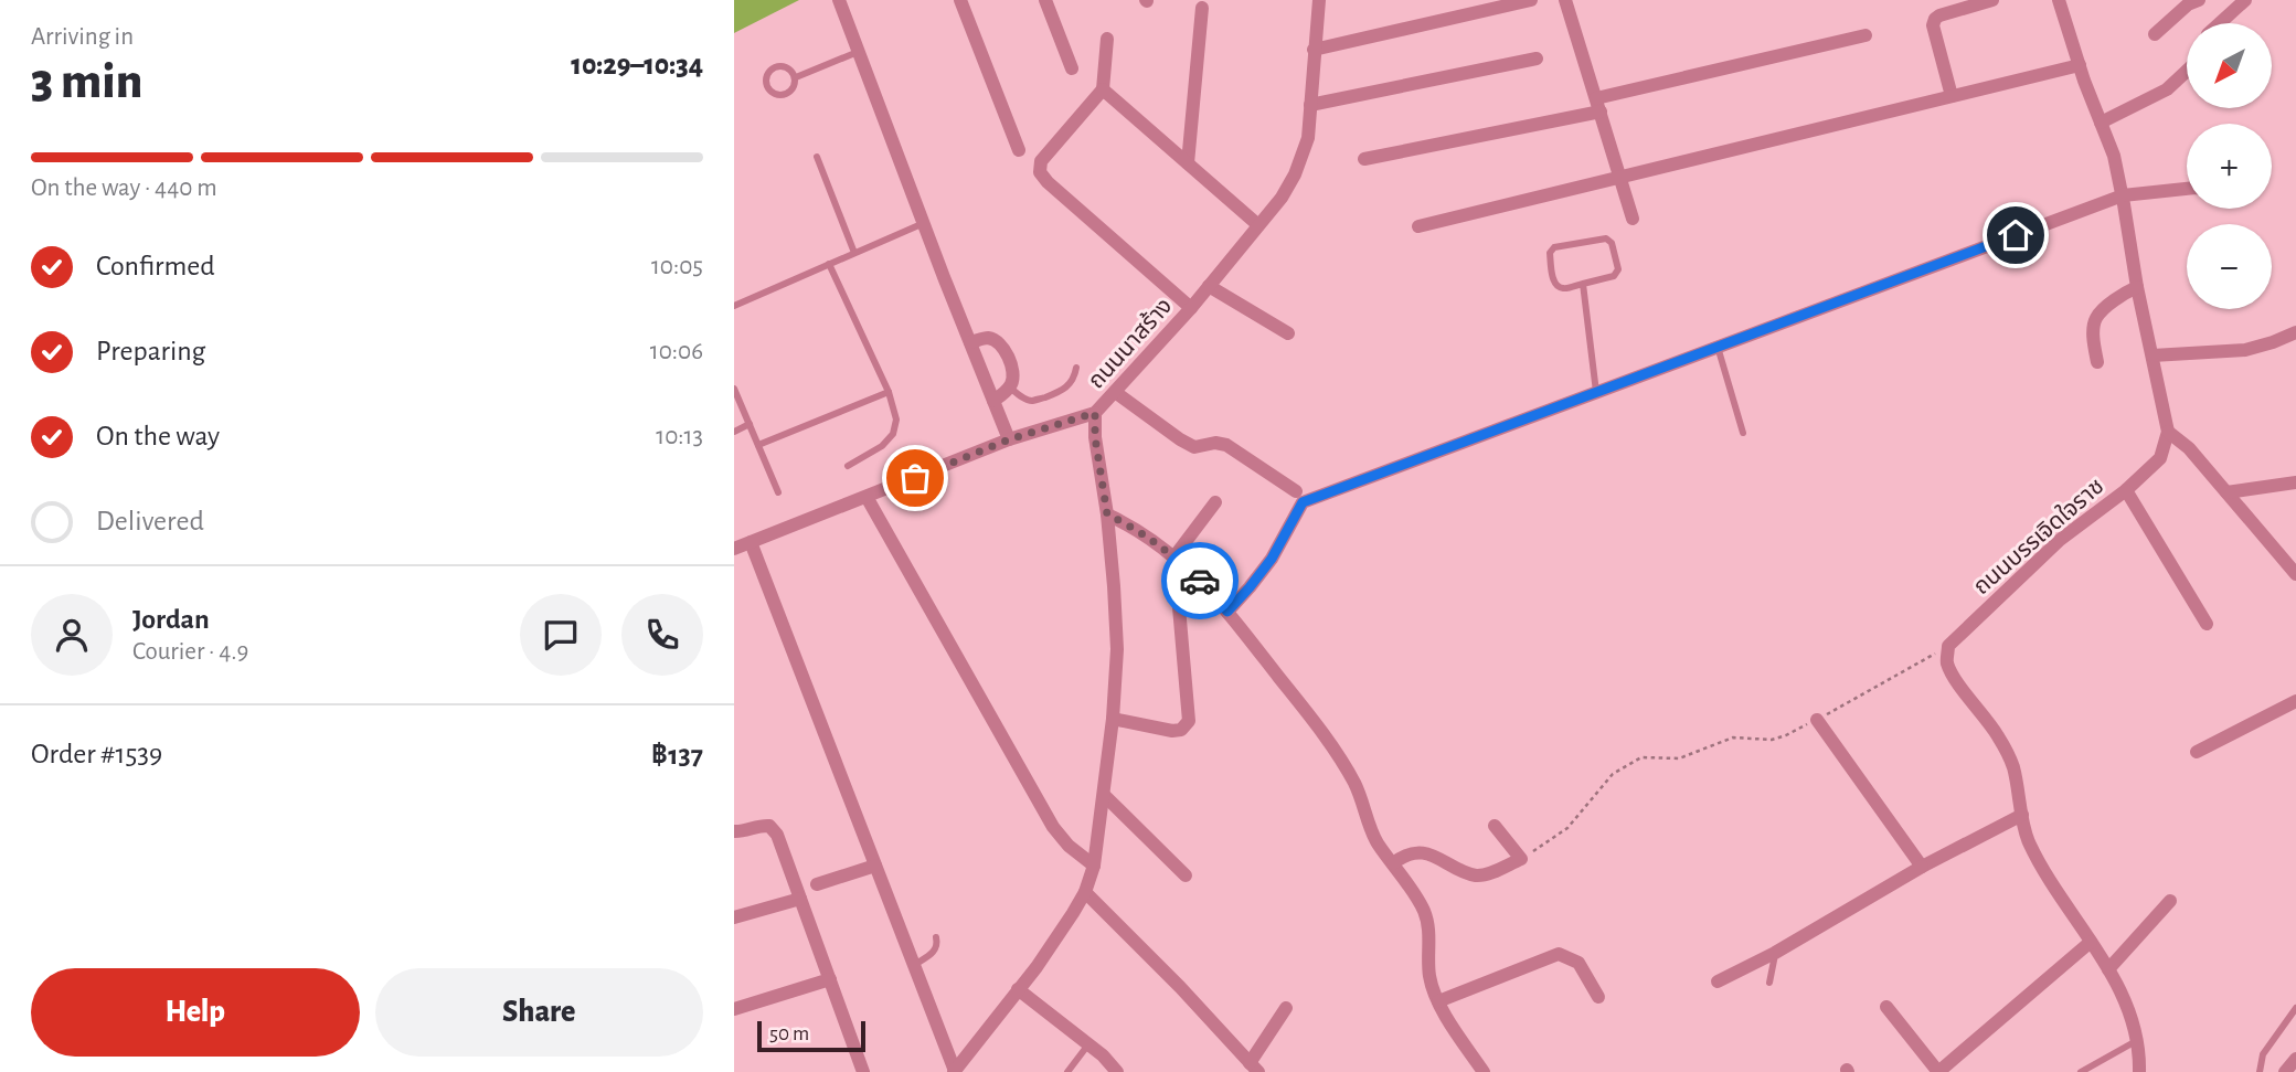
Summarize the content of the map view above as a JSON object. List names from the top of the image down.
{
  "streets": {
    "street": ["ถนนนาสร้าง", "ถนนบรรเจิดใจราช"]
  },
  "scale_bar": "50 m",
  "north": "bottom left",
  "page": {
    "heading": ["3 min", "Arriving in", "10:29–10:34"],
    "panel": [
      "Jordan",
      "Courier · 4.9",
      "Order #1539",
      "฿137"
    ],
    "map_buttons": ["+", "−"],
    "bar": "On the way · 440 m",
    "list": [
      ["Confirmed", "10:05"],
      ["Preparing", "10:06"],
      ["On the way", "10:13"],
      "Delivered"
    ],
    "buttons": ["Help", "Share"],
    "scale": "50 m"
  }
}
